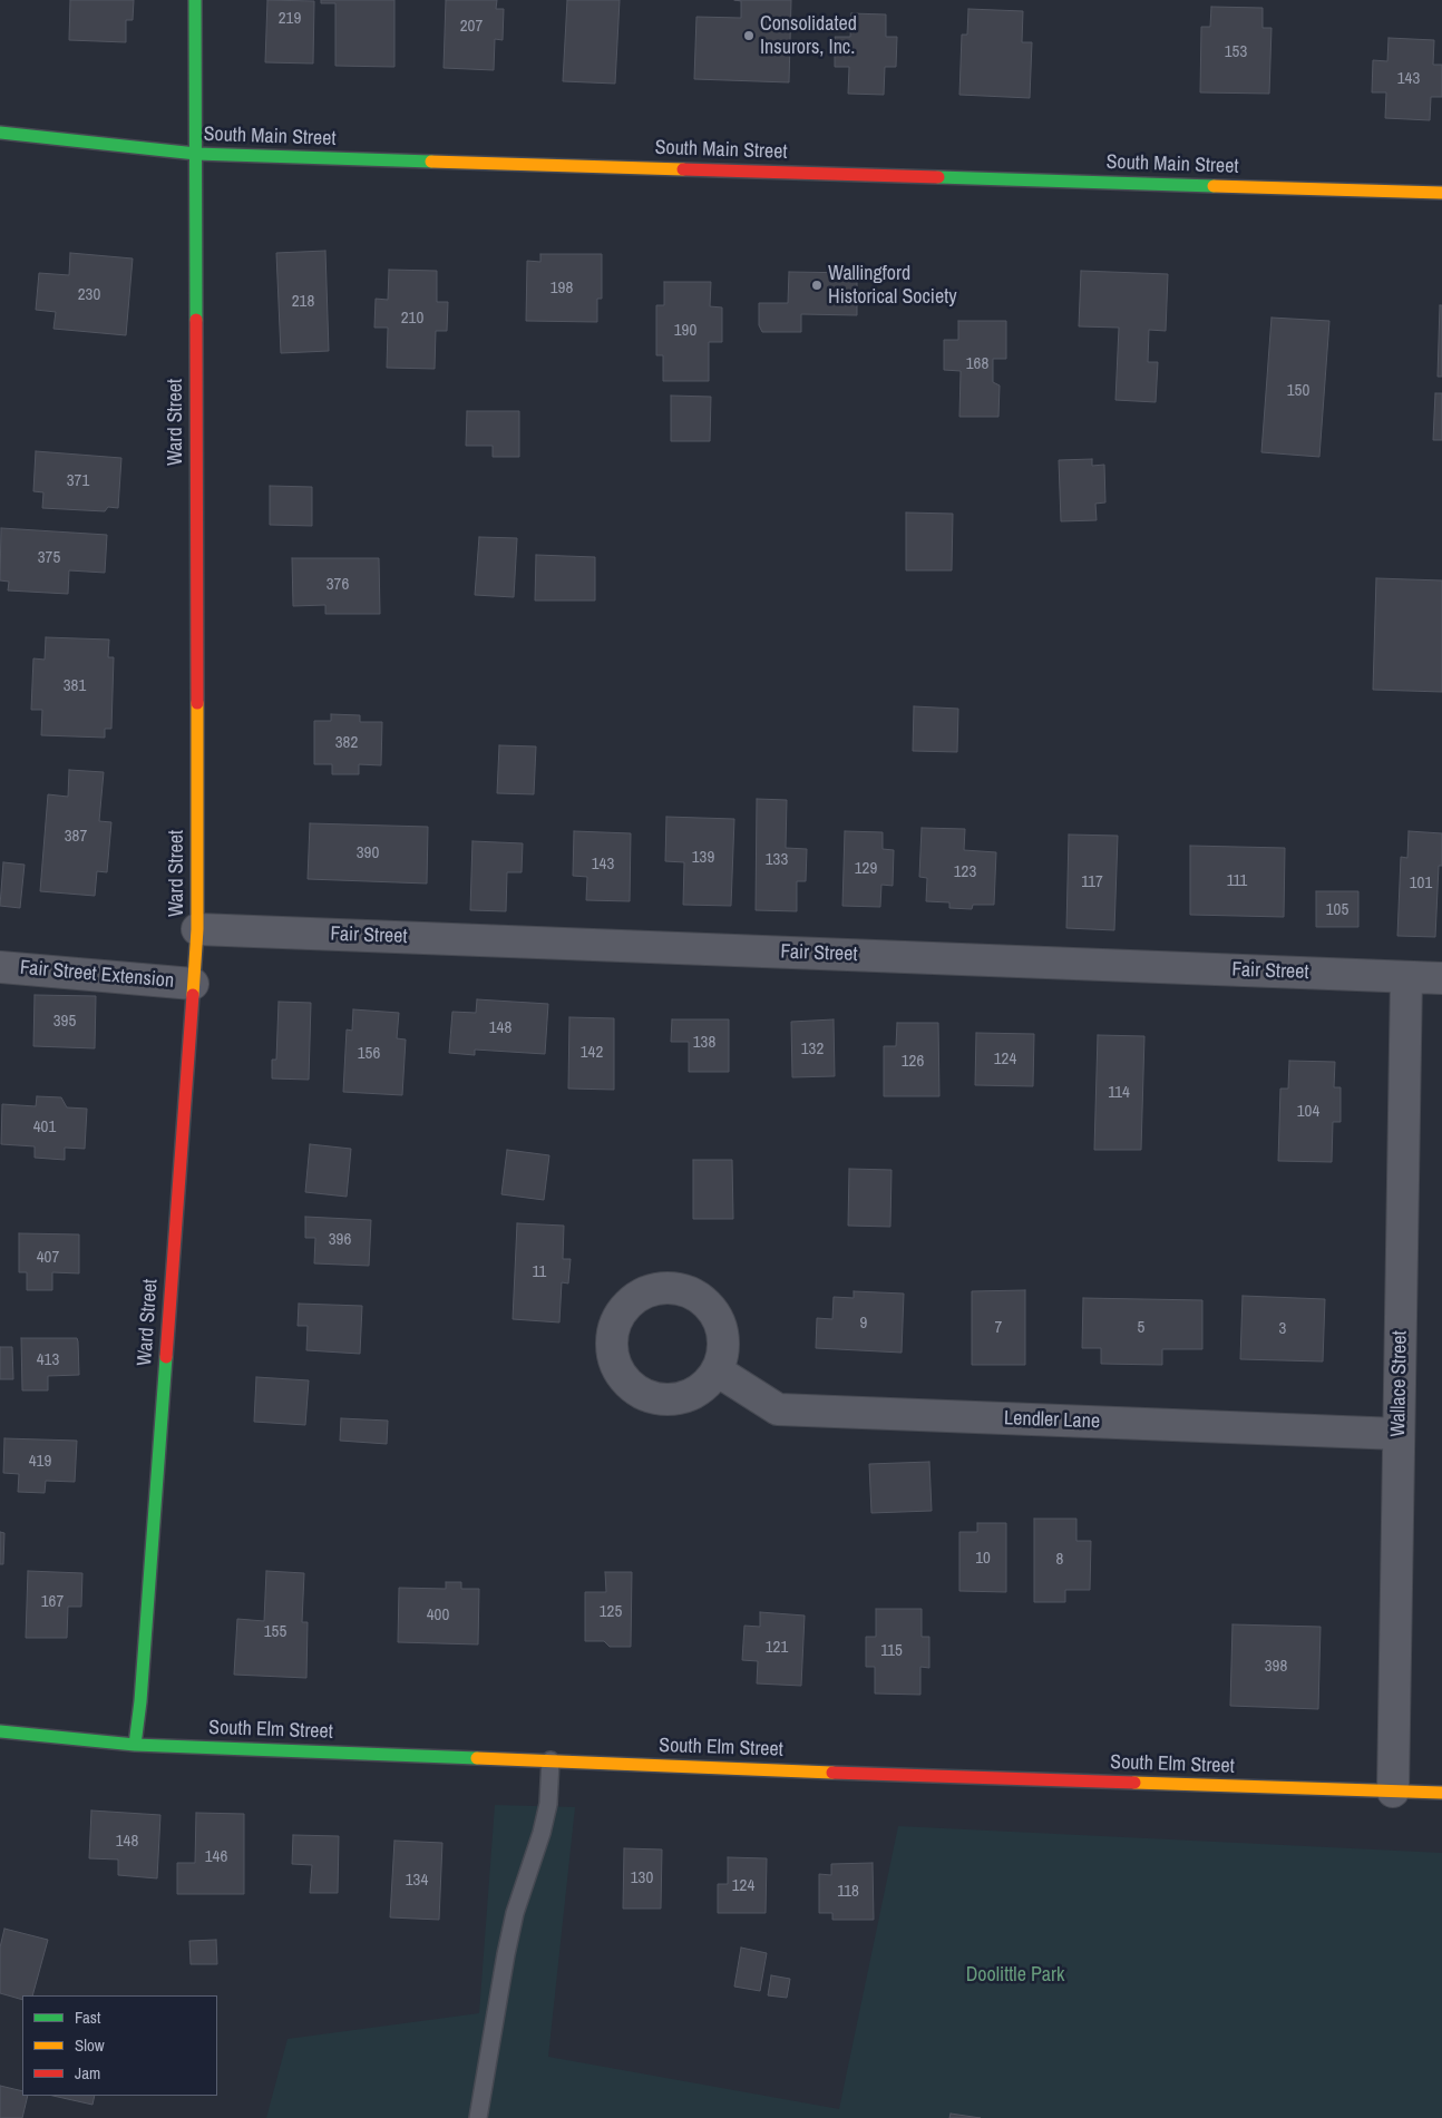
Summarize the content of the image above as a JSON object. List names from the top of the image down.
{
  "streets": {
    "street": [
      "South Main Street",
      "Ward Street",
      "Fair Street",
      "Fair Street Extension",
      "Wallace Street",
      "Lendler Lane",
      "South Elm Street"
    ]
  },
  "crossings": [
    ["South Main Street", "Ward Street"],
    ["Ward Street", "Fair Street"],
    ["Ward Street", "Fair Street Extension"],
    ["Ward Street", "South Elm Street"],
    ["Fair Street", "Wallace Street"],
    ["Wallace Street", "Lendler Lane"],
    ["Wallace Street", "South Elm Street"]
  ],
  "parks": ["Doolittle Park"],
  "places": ["Consolidated Insurors, Inc.", "Wallingford Historical Society"],
  "house_numbers": [
    "219",
    "207",
    "153",
    "143",
    "198",
    "230",
    "218",
    "210",
    "190",
    "168",
    "150",
    "371",
    "375",
    "376",
    "381",
    "382",
    "387",
    "390",
    "139",
    "133",
    "143",
    "129",
    "123",
    "111",
    "117",
    "101",
    "105",
    "395",
    "148",
    "138",
    "132",
    "142",
    "156",
    "124",
    "126",
    "114",
    "104",
    "401",
    "396",
    "407",
    "11",
    "9",
    "7",
    "5",
    "3",
    "413",
    "419",
    "10",
    "8",
    "167",
    "125",
    "400",
    "155",
    "121",
    "115",
    "398",
    "148",
    "146",
    "130",
    "134",
    "124",
    "118"
  ],
  "legend": ["Fast", "Slow", "Jam"]
}
